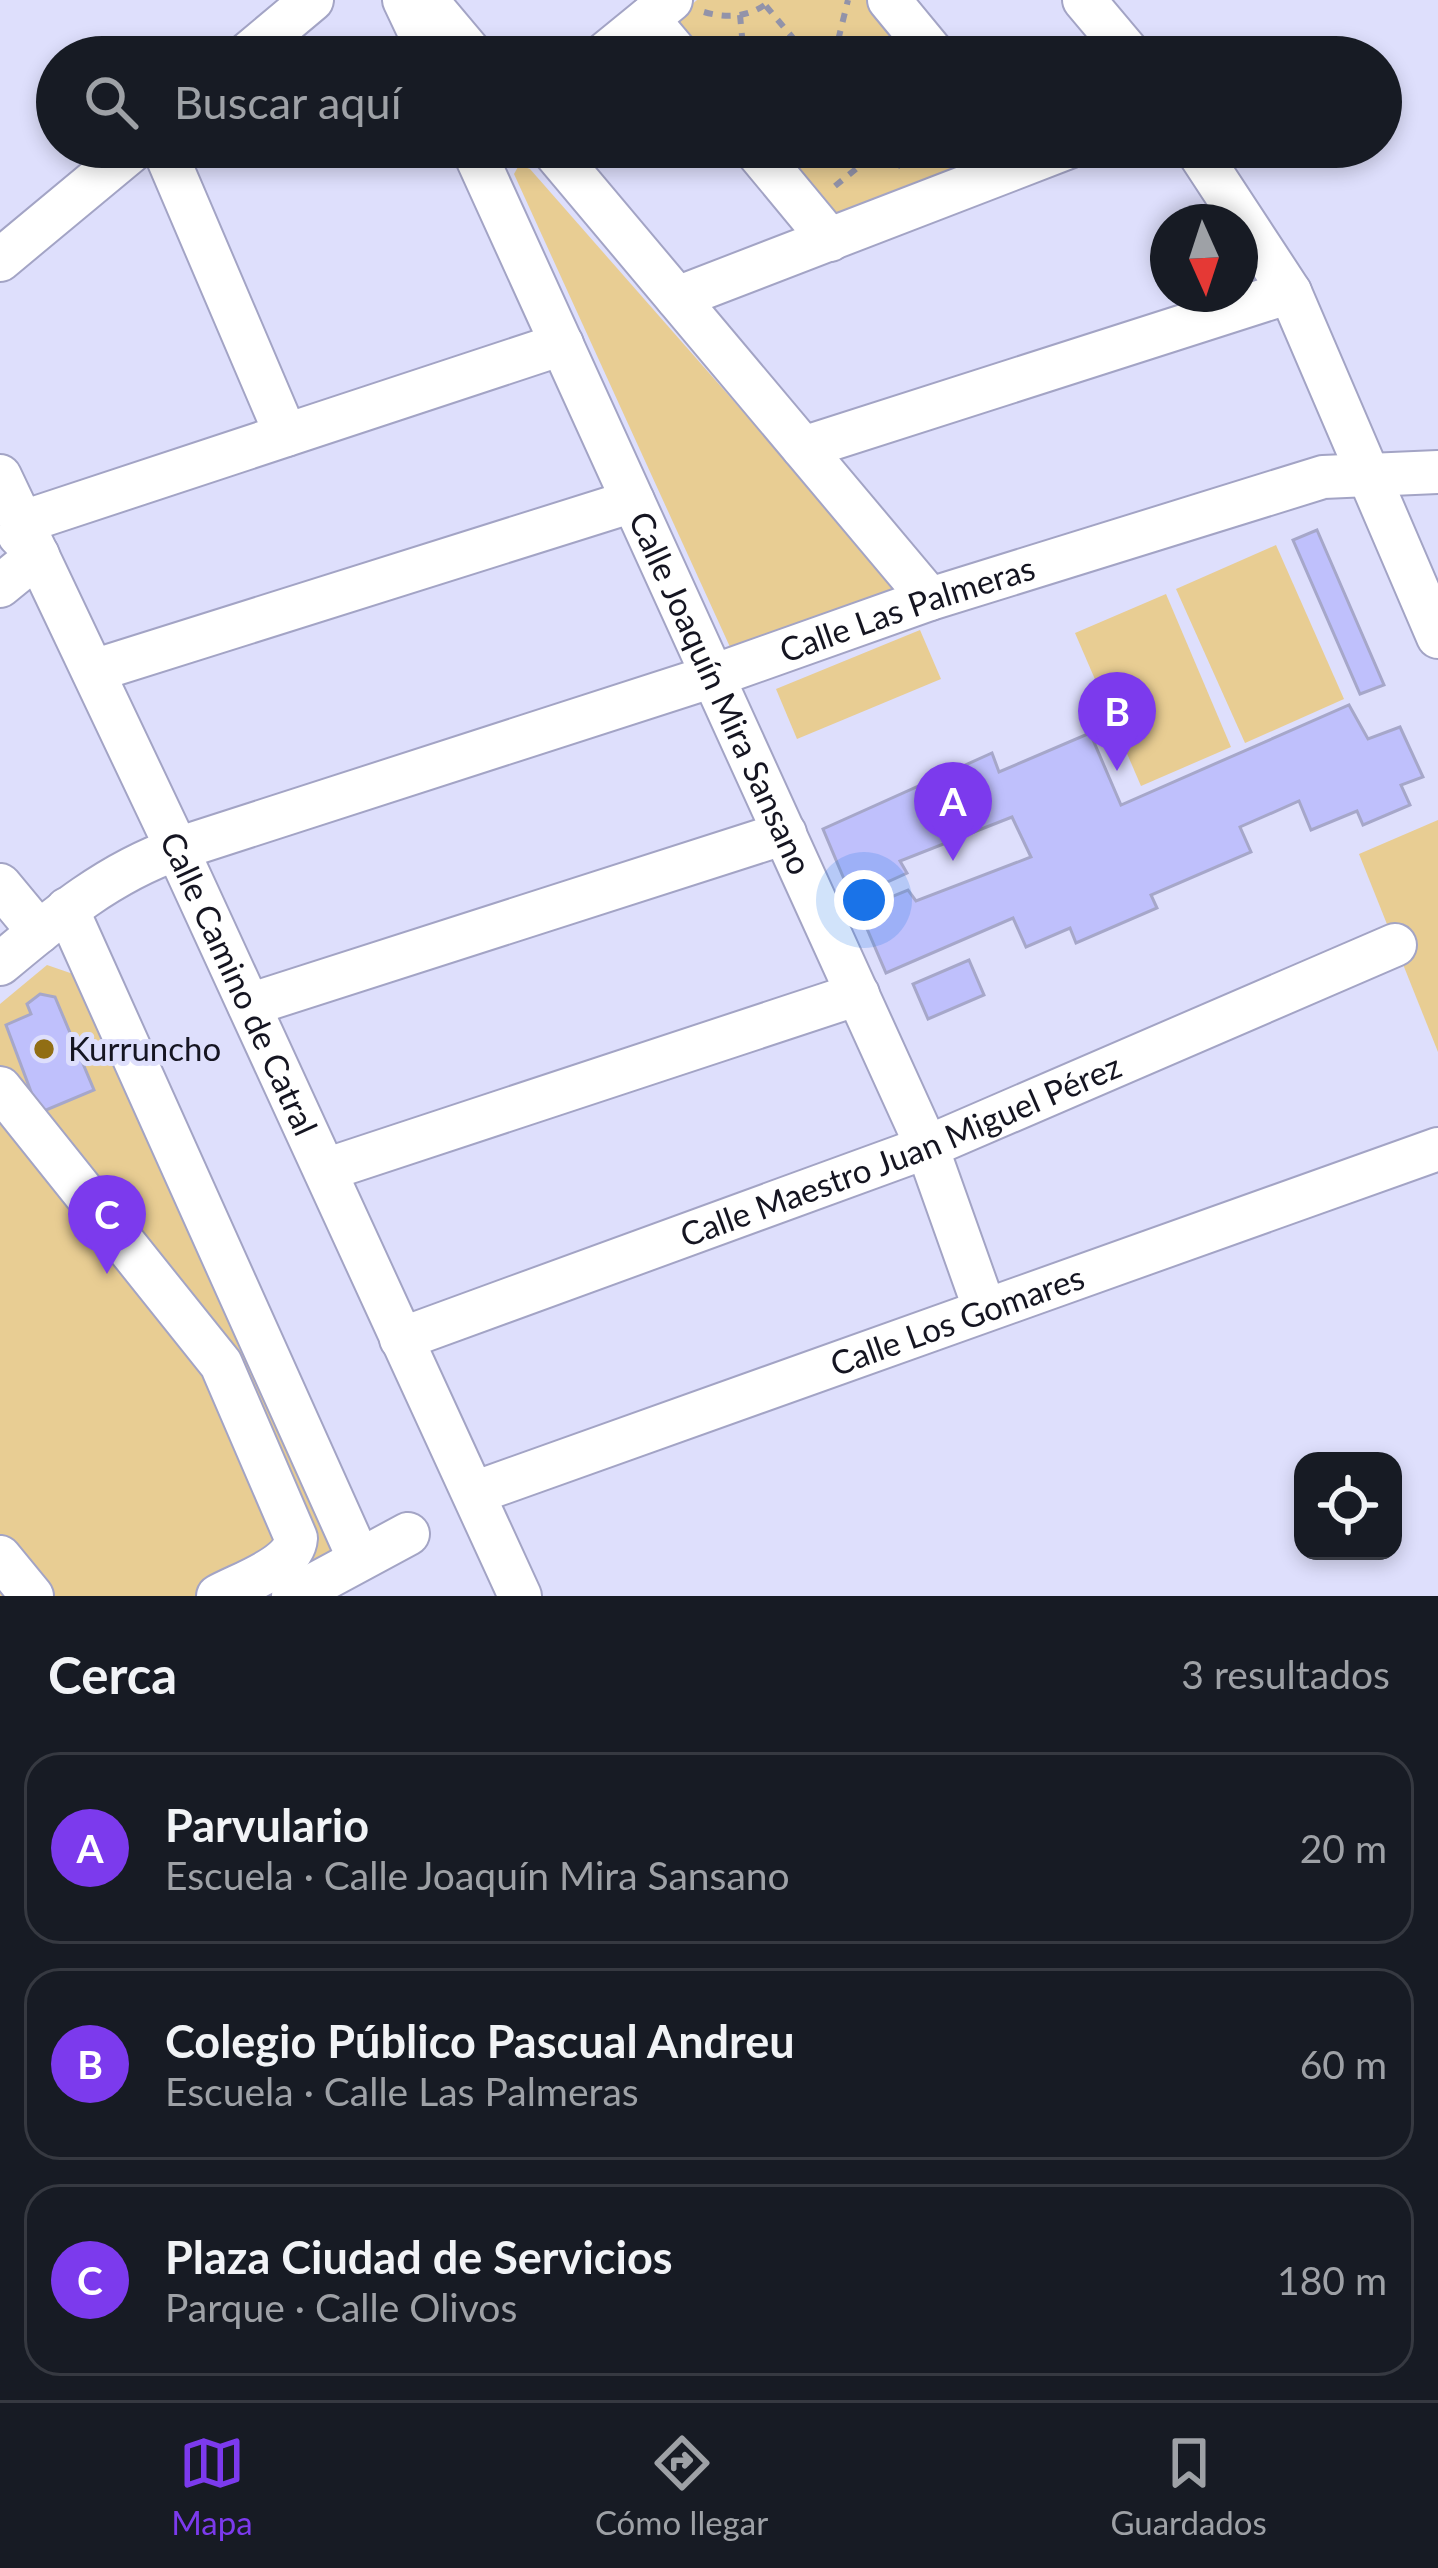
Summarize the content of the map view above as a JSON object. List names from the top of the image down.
{
  "streets": {
    "street": [
      "Calle Las Palmeras",
      "Calle Joaquín Mira Sansano",
      "Calle Camino de Catral",
      "Calle Maestro Juan Miguel Pérez",
      "Calle Los Gomares"
    ]
  },
  "crossings": [
    ["Calle Las Palmeras", "Calle Joaquín Mira Sansano"],
    ["Calle Las Palmeras", "Calle Camino de Catral"],
    ["Calle Joaquín Mira Sansano", "Calle Maestro Juan Miguel Pérez"],
    ["Calle Joaquín Mira Sansano", "Calle Los Gomares"],
    ["Calle Camino de Catral", "Calle Maestro Juan Miguel Pérez"],
    ["Calle Camino de Catral", "Calle Los Gomares"]
  ],
  "places": ["Kurruncho"],
  "north": "bottom",
  "page": {
    "search": "Buscar aquí",
    "pins": ["B", "A", "C"],
    "heading": ["Cerca", "3 resultados"],
    "list": [
      {
        "mark": "A",
        "name": "Parvulario",
        "note": "Escuela · Calle Joaquín Mira Sansano",
        "value": "20 m"
      },
      {
        "mark": "B",
        "name": "Colegio Público Pascual Andreu",
        "note": "Escuela · Calle Las Palmeras",
        "value": "60 m"
      },
      {
        "mark": "C",
        "name": "Plaza Ciudad de Servicios",
        "note": "Parque · Calle Olivos",
        "value": "180 m"
      }
    ],
    "nav": ["Mapa", "Cómo llegar", "Guardados"]
  }
}
